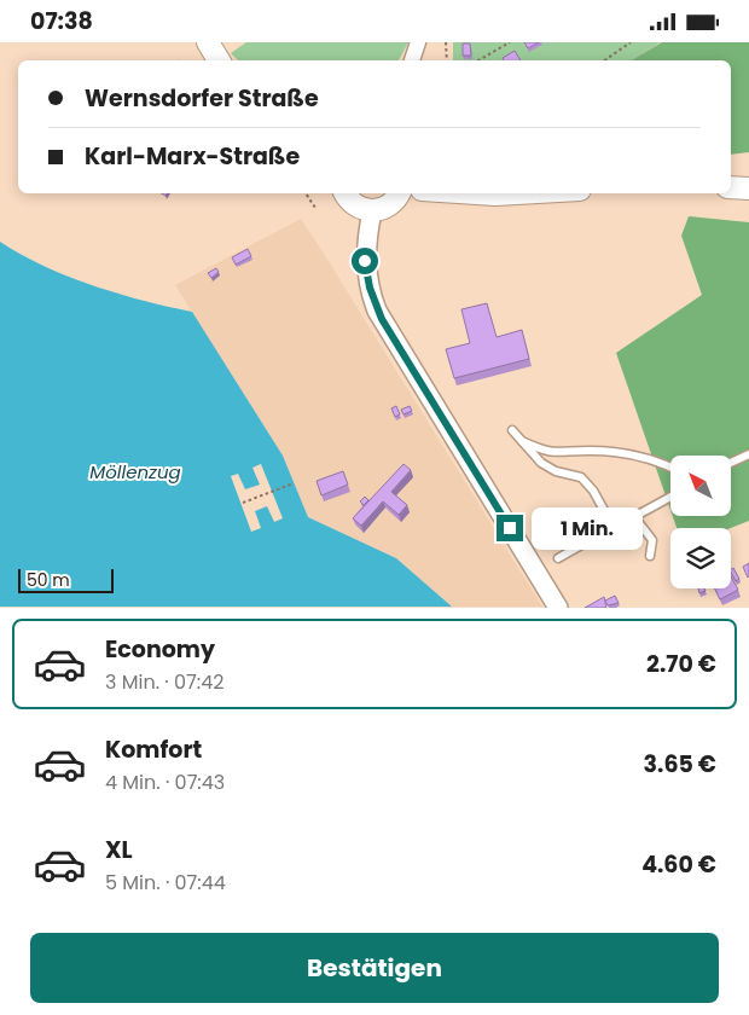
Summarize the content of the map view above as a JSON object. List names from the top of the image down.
{
  "water": ["Möllenzug"],
  "scale_bar": "50 m",
  "north": "top left",
  "page": {
    "status": "07:38",
    "banner": ["Wernsdorfer Straße", "Karl-Marx-Straße"],
    "bubble": "1 Min.",
    "scale": "50 m",
    "list": [
      {
        "name": "Economy",
        "note": "3 Min. · 07:42",
        "value": "2.70 €"
      },
      {
        "name": "Komfort",
        "note": "4 Min. · 07:43",
        "value": "3.65 €"
      },
      {
        "name": "XL",
        "note": "5 Min. · 07:44",
        "value": "4.60 €"
      }
    ],
    "buttons": "Bestätigen"
  }
}
